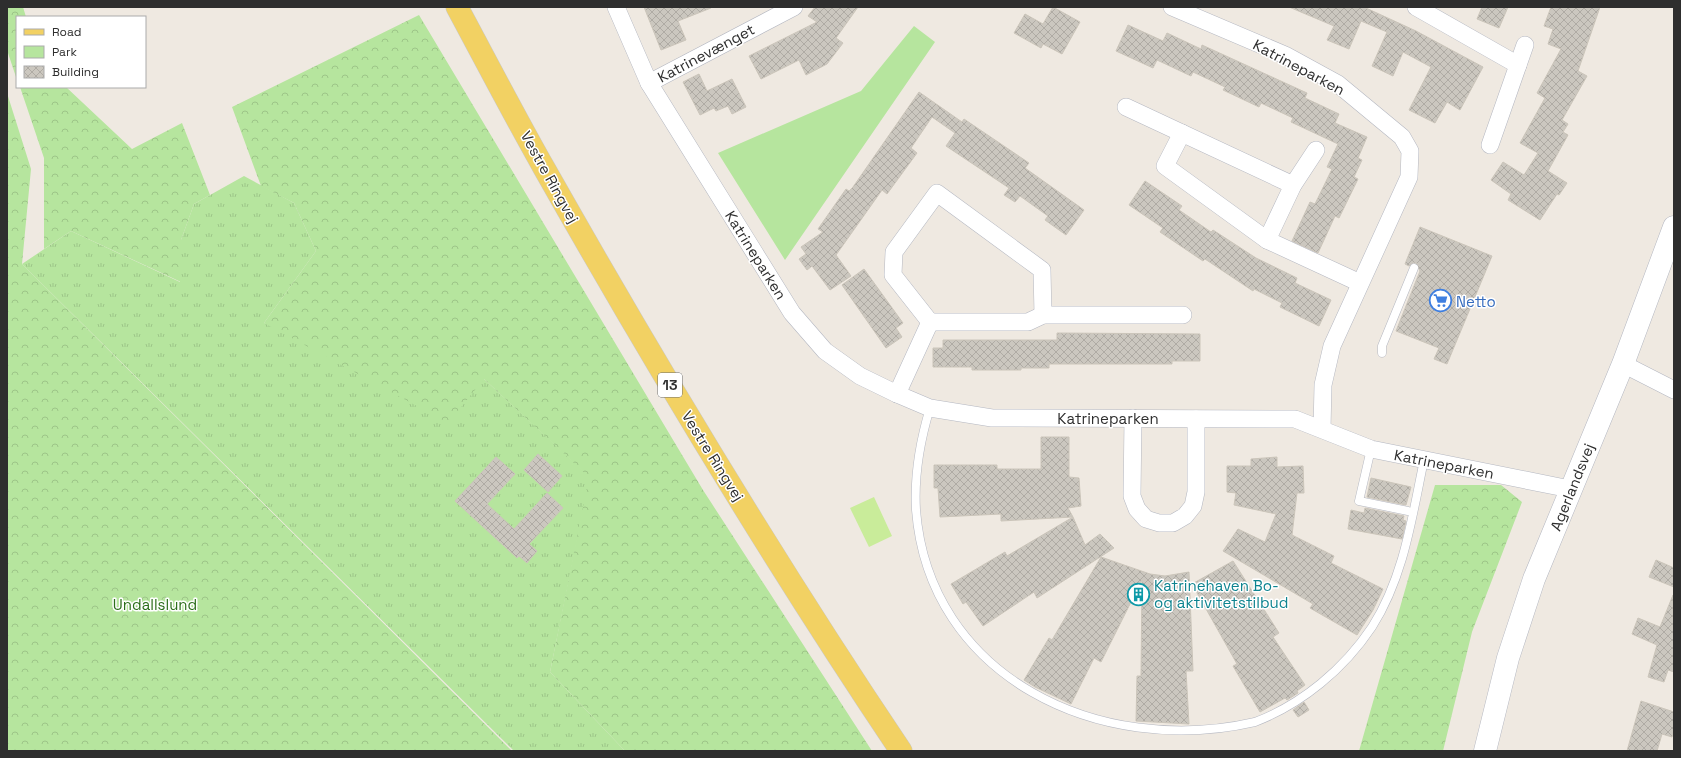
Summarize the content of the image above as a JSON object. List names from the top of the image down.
{
  "streets": {
    "main road": ["Vestre Ringvej", "13"],
    "street": ["Katrinevænget", "Katrineparken", "Agerlandsvej"]
  },
  "crossings": [
    ["Katrinevænget", "Katrineparken"],
    ["Katrineparken", "Agerlandsvej"]
  ],
  "parks": ["Undallslund"],
  "places": {
    "supermarket": ["Netto"],
    "building": ["Katrinehaven Bo- og aktivitetstilbud"]
  },
  "legend": ["Road", "Park", "Building"]
}
